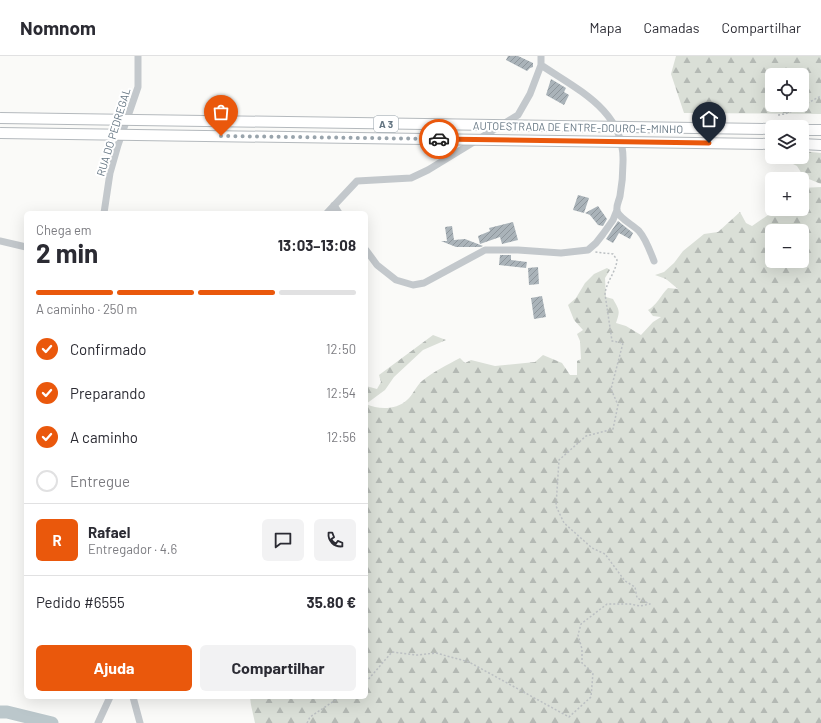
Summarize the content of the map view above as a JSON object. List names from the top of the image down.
{
  "streets": {
    "highway": ["A 3", "AUTOESTRADA DE ENTRE-DOURO-E-MINHO"],
    "street": ["RUA DO PEDREGAL"]
  },
  "page": {
    "header": "Nomnom",
    "nav": ["Mapa", "Camadas", "Compartilhar"],
    "map_buttons": ["+", "−"],
    "heading": ["2 min", "Chega em", "13:03–13:08"],
    "panel": [
      "Rafael",
      "Entregador · 4.6",
      "Pedido #6555",
      "35.80 €"
    ],
    "bar": "A caminho · 250 m",
    "list": [
      ["Confirmado", "12:50"],
      ["Preparando", "12:54"],
      ["A caminho", "12:56"],
      "Entregue"
    ],
    "round": "R",
    "buttons": ["Ajuda", "Compartilhar"]
  }
}
